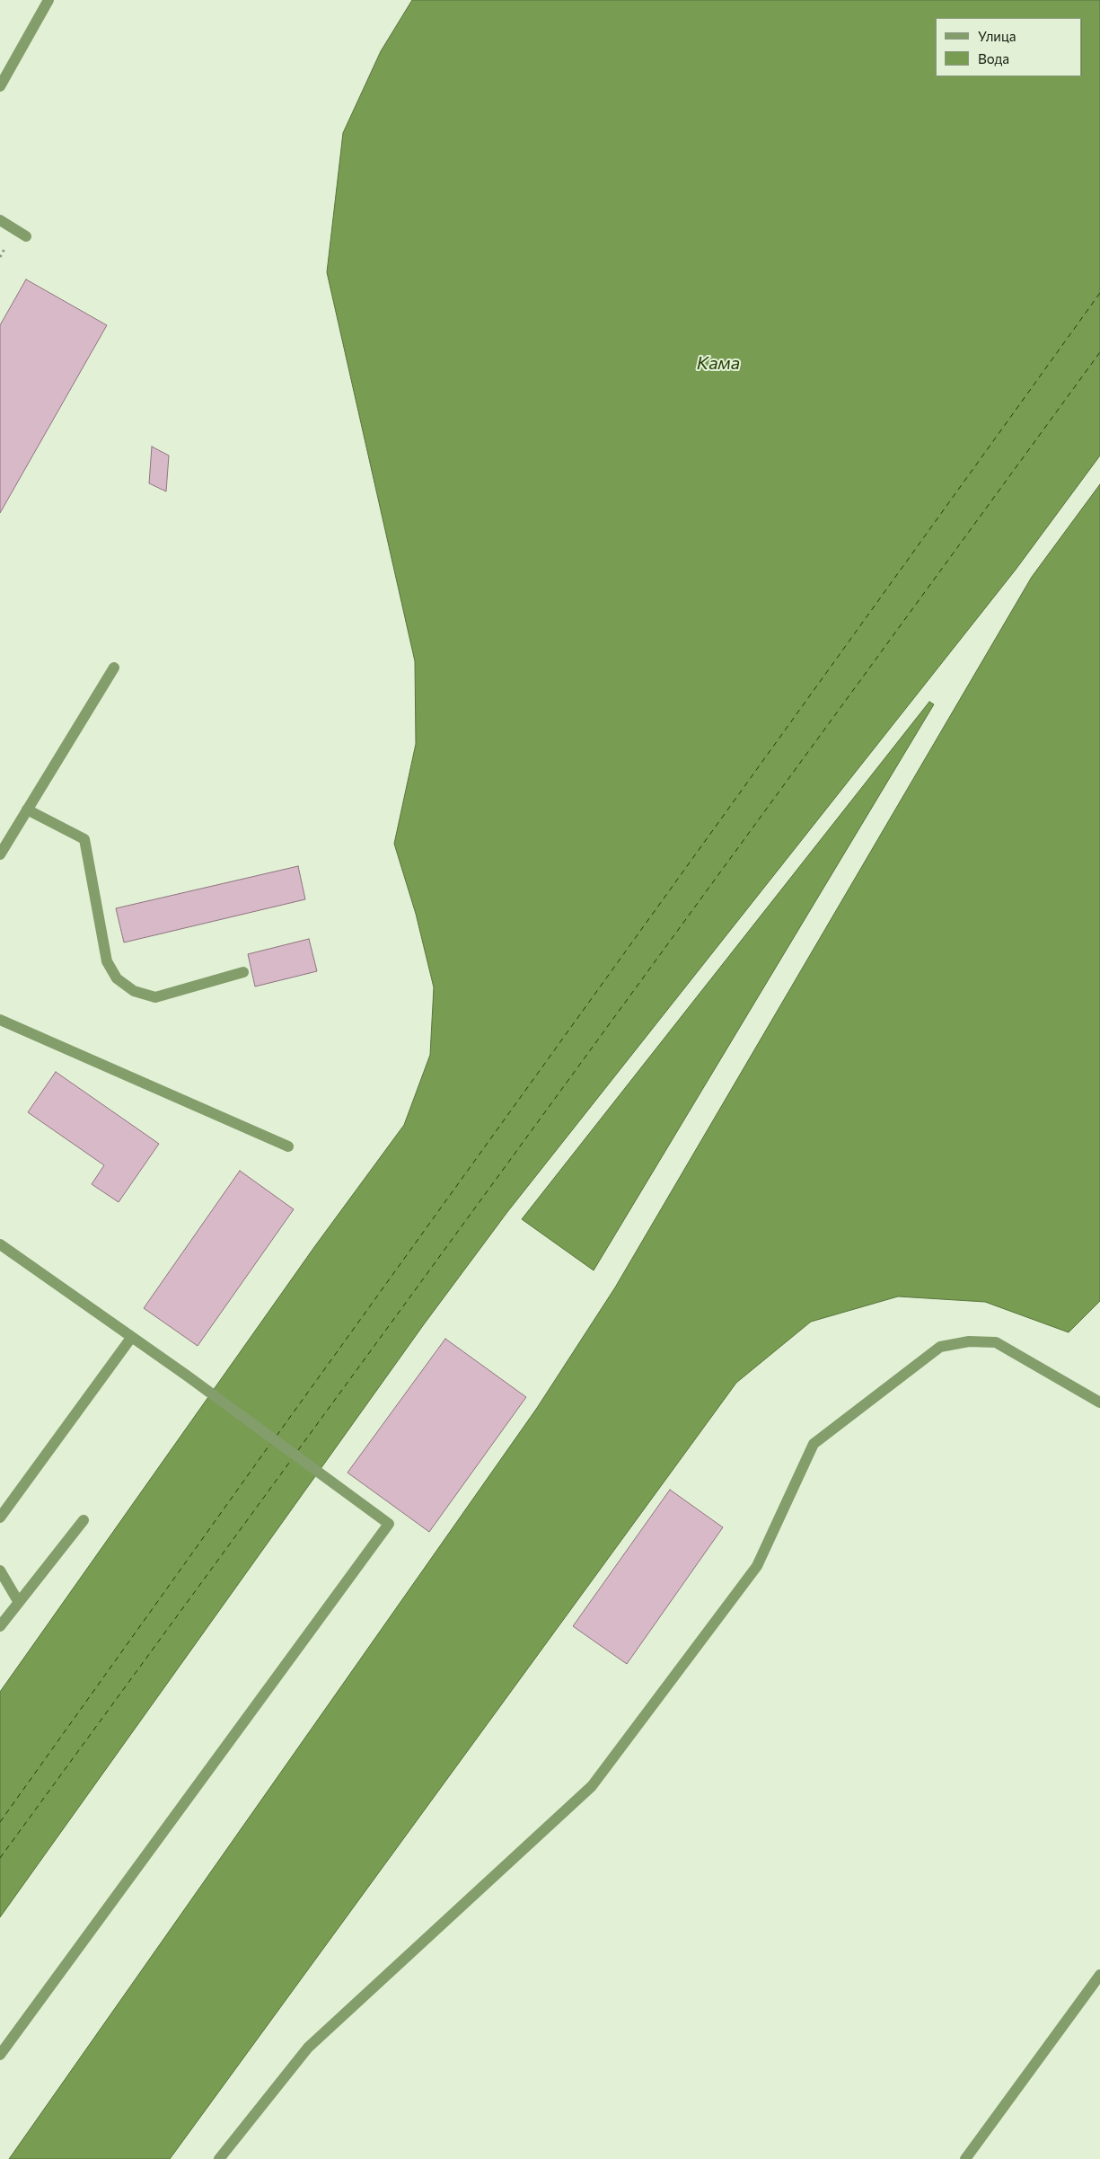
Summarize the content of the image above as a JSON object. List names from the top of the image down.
{
  "water": ["Кама"],
  "legend": ["Улица", "Вода"]
}
